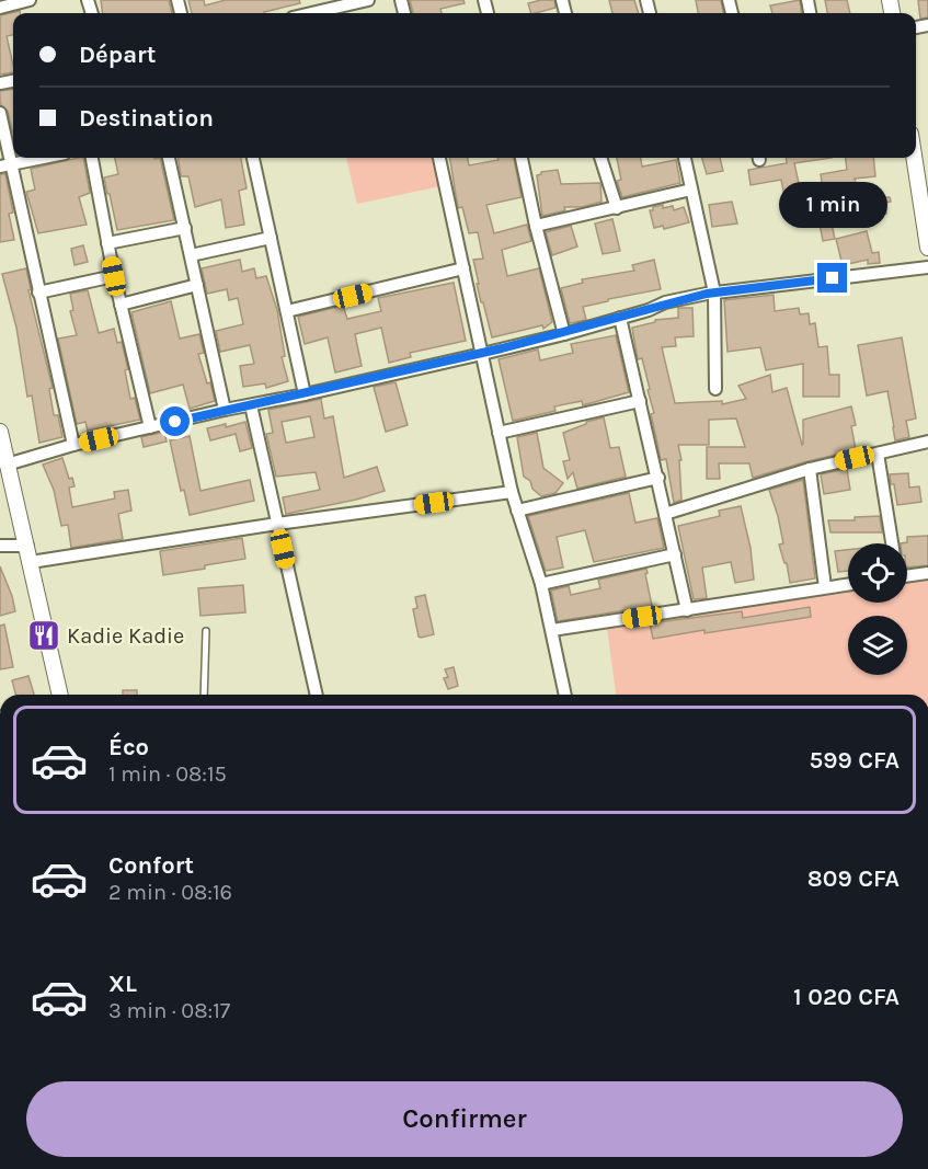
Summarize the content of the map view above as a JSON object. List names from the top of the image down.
{
  "places": {
    "restaurant": ["Kadie Kadie"]
  },
  "page": {
    "banner": ["Départ", "Destination"],
    "bubble": "1 min",
    "list": [
      {
        "name": "Éco",
        "note": "1 min · 08:15",
        "value": "599 CFA"
      },
      {
        "name": "Confort",
        "note": "2 min · 08:16",
        "value": "809 CFA"
      },
      {
        "name": "XL",
        "note": "3 min · 08:17",
        "value": "1 020 CFA"
      }
    ],
    "buttons": "Confirmer"
  }
}
